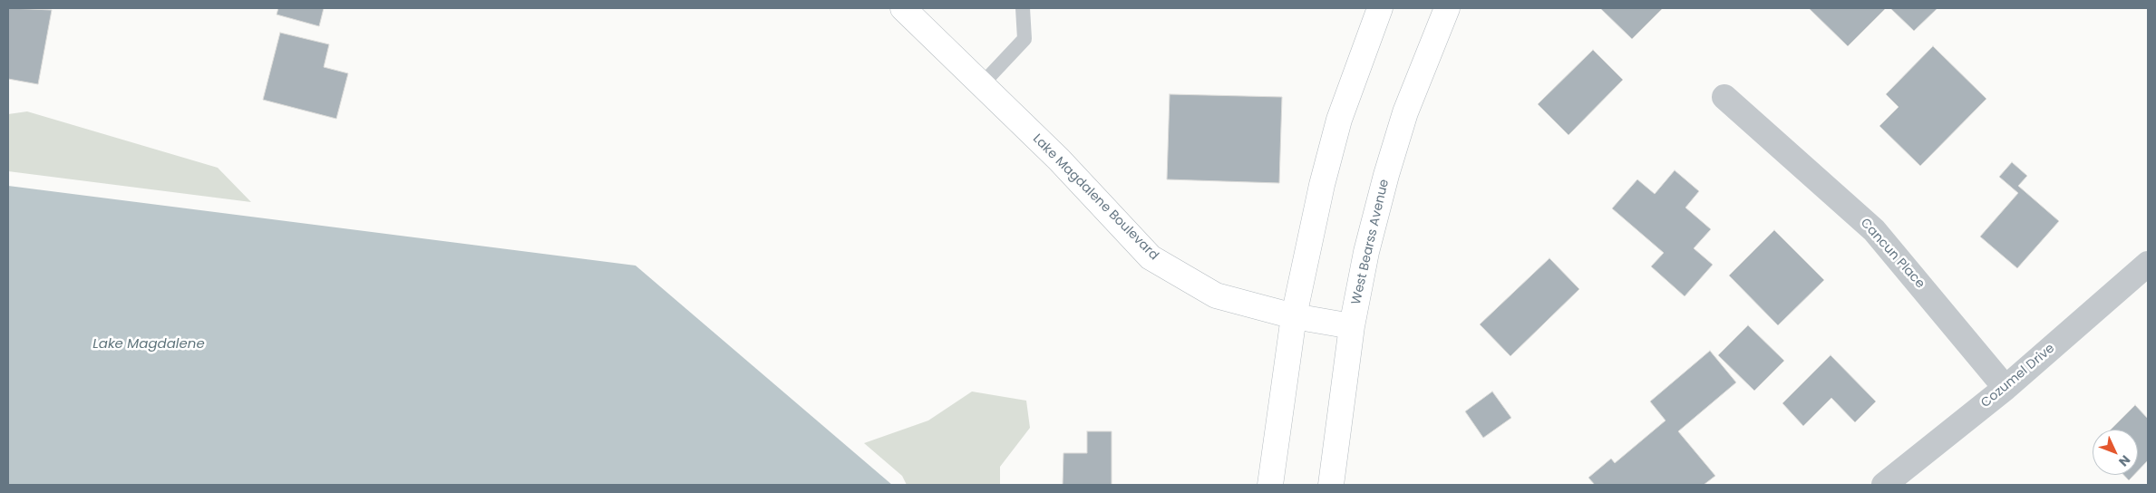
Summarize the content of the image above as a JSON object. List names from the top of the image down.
{
  "streets": {
    "main road": ["Lake Magdalene Boulevard", "West Bearss Avenue"],
    "street": ["Cancun Place", "Cozumel Drive"]
  },
  "crossings": [
    ["Lake Magdalene Boulevard", "West Bearss Avenue"],
    ["Cancun Place", "Cozumel Drive"]
  ],
  "water": ["Lake Magdalene"],
  "north": "bottom right"
}
